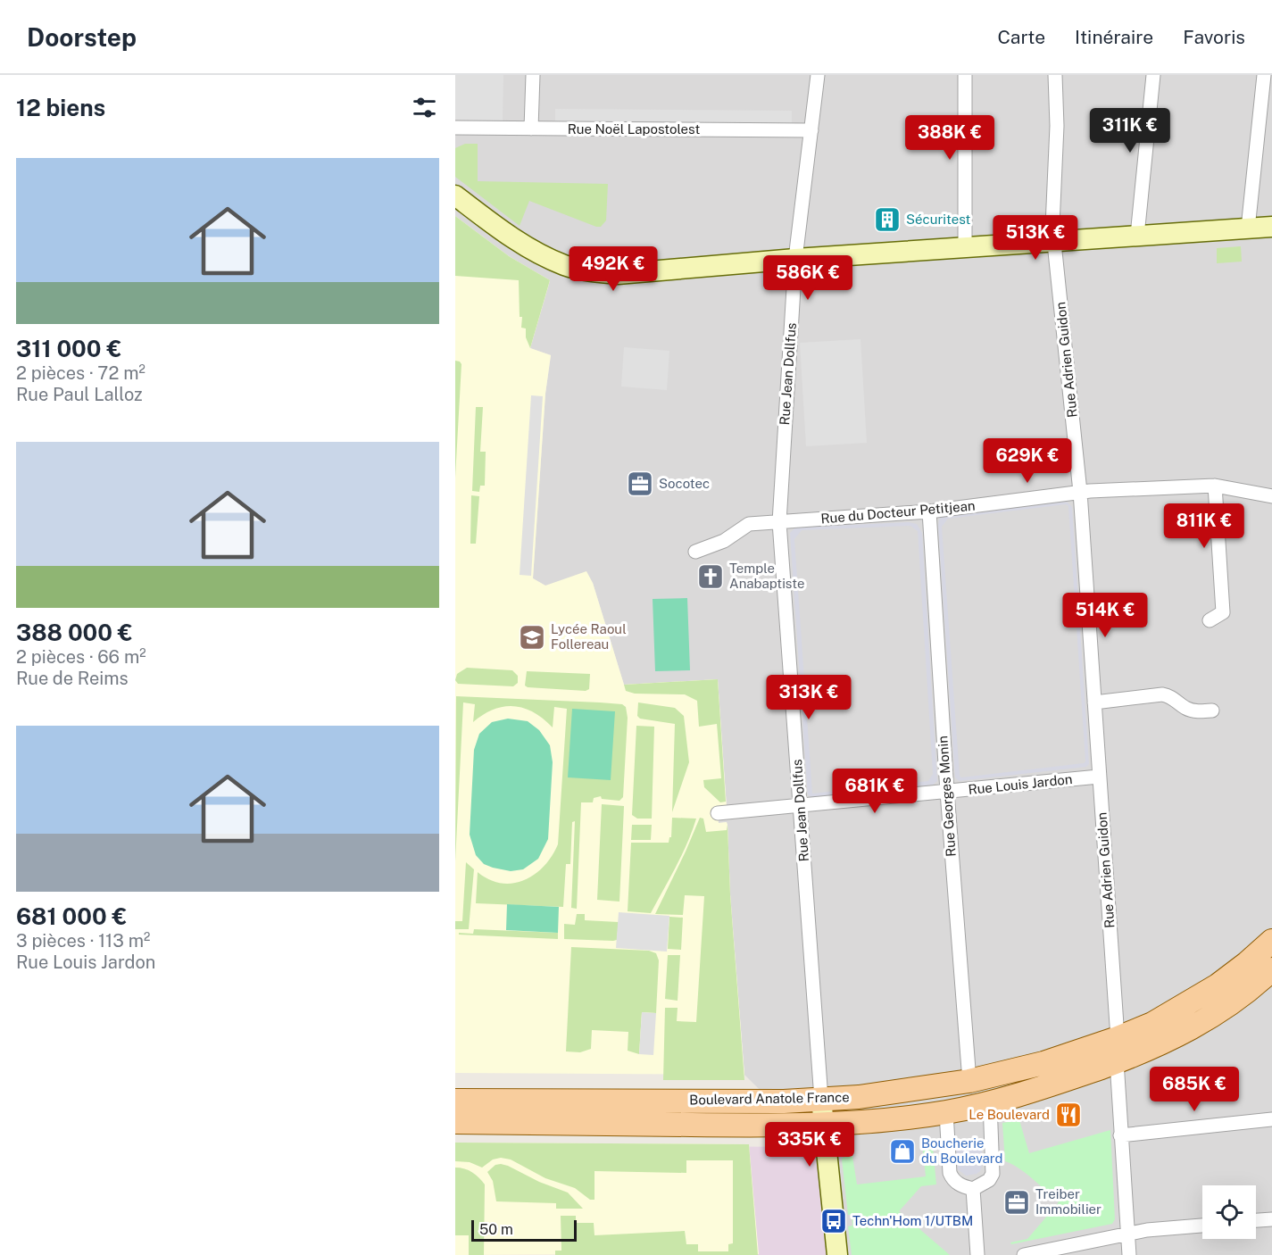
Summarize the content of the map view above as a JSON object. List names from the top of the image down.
{
  "streets": {
    "main road": ["Boulevard Anatole France"],
    "street": [
      "Rue Noël Lapostolest",
      "Rue Adrien Guidon",
      "Rue Jean Dollfus",
      "Rue du Docteur Petitjean",
      "Rue Louis Jardon",
      "Rue Georges Monin"
    ]
  },
  "crossings": [
    ["Rue Noël Lapostolest", "Rue Jean Dollfus"],
    ["Rue Adrien Guidon", "Rue du Docteur Petitjean"],
    ["Rue Adrien Guidon", "Rue Louis Jardon"],
    ["Rue Adrien Guidon", "Boulevard Anatole France"],
    ["Rue Jean Dollfus", "Rue du Docteur Petitjean"],
    ["Rue Jean Dollfus", "Rue Louis Jardon"],
    ["Rue Jean Dollfus", "Boulevard Anatole France"],
    ["Rue du Docteur Petitjean", "Rue Georges Monin"],
    ["Rue Louis Jardon", "Rue Georges Monin"],
    ["Rue Georges Monin", "Boulevard Anatole France"]
  ],
  "places": {
    "building": ["Sécuritest"],
    "office": ["Socotec", "Treiber Immobilier"],
    "church": ["Temple Anabaptiste"],
    "school or university": ["Lycée Raoul Follereau"],
    "restaurant": ["Le Boulevard"],
    "shop": ["Boucherie du Boulevard"],
    "bus stop": ["Techn'Hom 1/UTBM"]
  },
  "scale_bar": "50 m",
  "page": {
    "header": "Doorstep",
    "nav": ["Carte", "Itinéraire", "Favoris"],
    "heading": "12 biens",
    "price": [
      "311K €",
      "388K €",
      "513K €",
      "492K €",
      "586K €",
      "629K €",
      "811K €",
      "514K €",
      "313K €",
      "681K €",
      "685K €",
      "335K €"
    ],
    "list": [
      {
        "name": "311 000 €",
        "note": "2 pièces · 72 m² · Rue Paul Lalloz"
      },
      {
        "name": "388 000 €",
        "note": "2 pièces · 66 m² · Rue de Reims"
      },
      {
        "name": "681 000 €",
        "note": "3 pièces · 113 m² · Rue Louis Jardon"
      }
    ],
    "scale": "50 m"
  }
}
